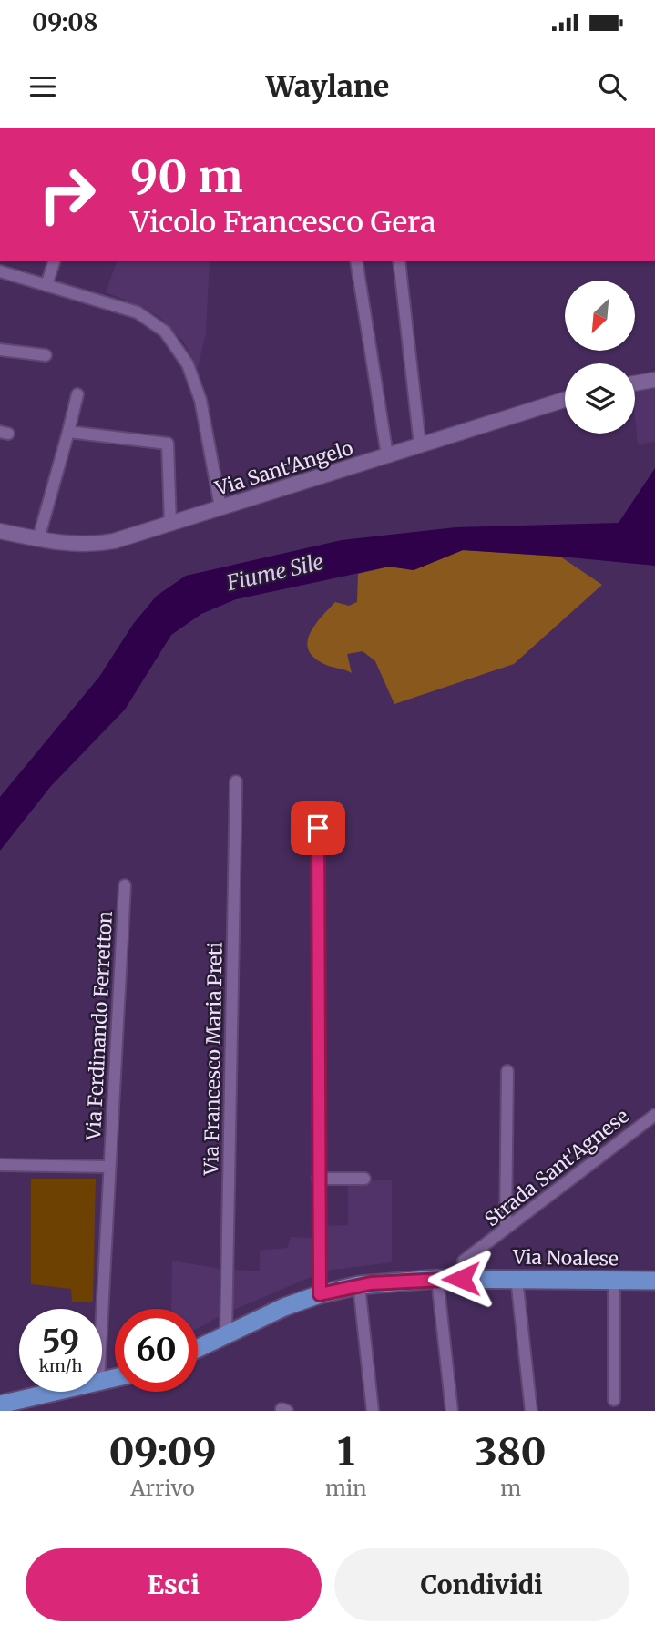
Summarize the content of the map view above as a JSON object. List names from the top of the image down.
{
  "streets": {
    "main road": ["Via Noalese"],
    "street": [
      "Via Sant'Angelo",
      "Via Ferdinando Ferretton",
      "Via Francesco Maria Preti",
      "Strada Sant'Agnese"
    ]
  },
  "crossings": [
    ["Via Francesco Maria Preti", "Via Noalese"],
    ["Strada Sant'Agnese", "Via Noalese"]
  ],
  "water": ["Fiume Sile"],
  "north": "bottom left",
  "page": {
    "status": "09:08",
    "header": "Waylane",
    "turn": ["90 m", "Vicolo Francesco Gera"],
    "speed": "59 km/h",
    "limit": "60",
    "eta": [
      "09:09",
      "Arrivo",
      "1",
      "min",
      "380",
      "m"
    ],
    "buttons": ["Esci", "Condividi"]
  }
}
